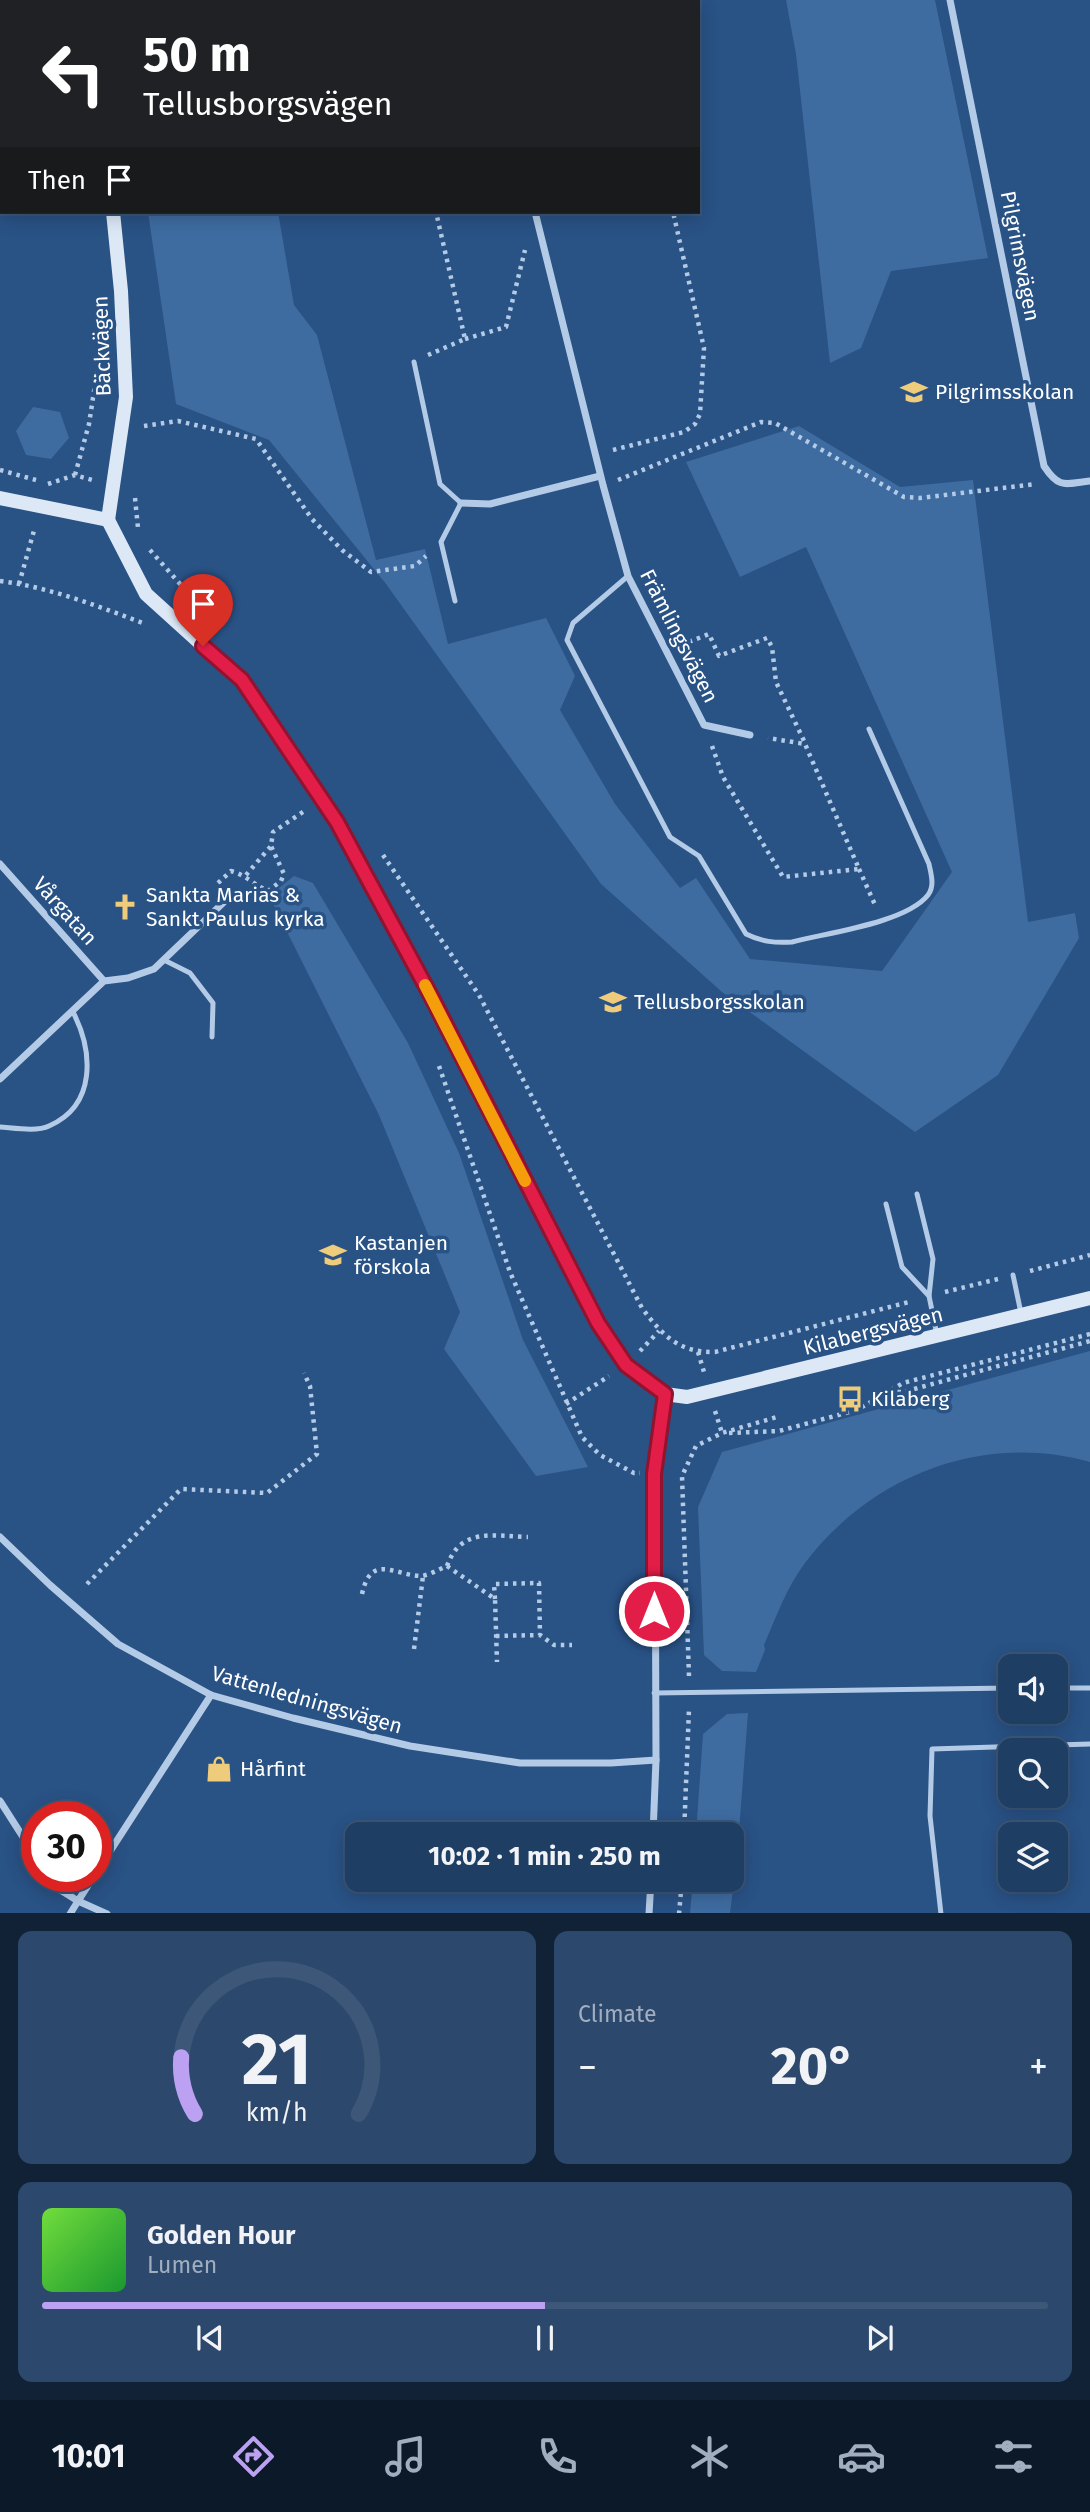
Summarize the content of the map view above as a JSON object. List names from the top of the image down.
{
  "streets": {
    "street": [
      "Pilgrimsvägen",
      "Bäckvägen",
      "Främlingsvägen",
      "Vårgatan",
      "Kilabergsvägen",
      "Vattenledningsvägen"
    ]
  },
  "places": {
    "school or university": ["Pilgrimsskolan", "Tellusborgsskolan", "Kastanjen förskola"],
    "church": ["Sankta Marias & Sankt Paulus kyrka"],
    "bus stop": ["Kilaberg"],
    "shop": ["Hårfint"]
  },
  "page": {
    "turn": ["50 m", "Tellusborgsvägen"],
    "then": "Then",
    "limit": "30",
    "trip": "10:02 · 1 min · 250 m",
    "tile": "Climate",
    "heat": ["−", "20°", "+"],
    "song": ["Golden Hour", "Lumen"],
    "tabs": "10:01",
    "gauge": ["21", "km/h"]
  }
}
